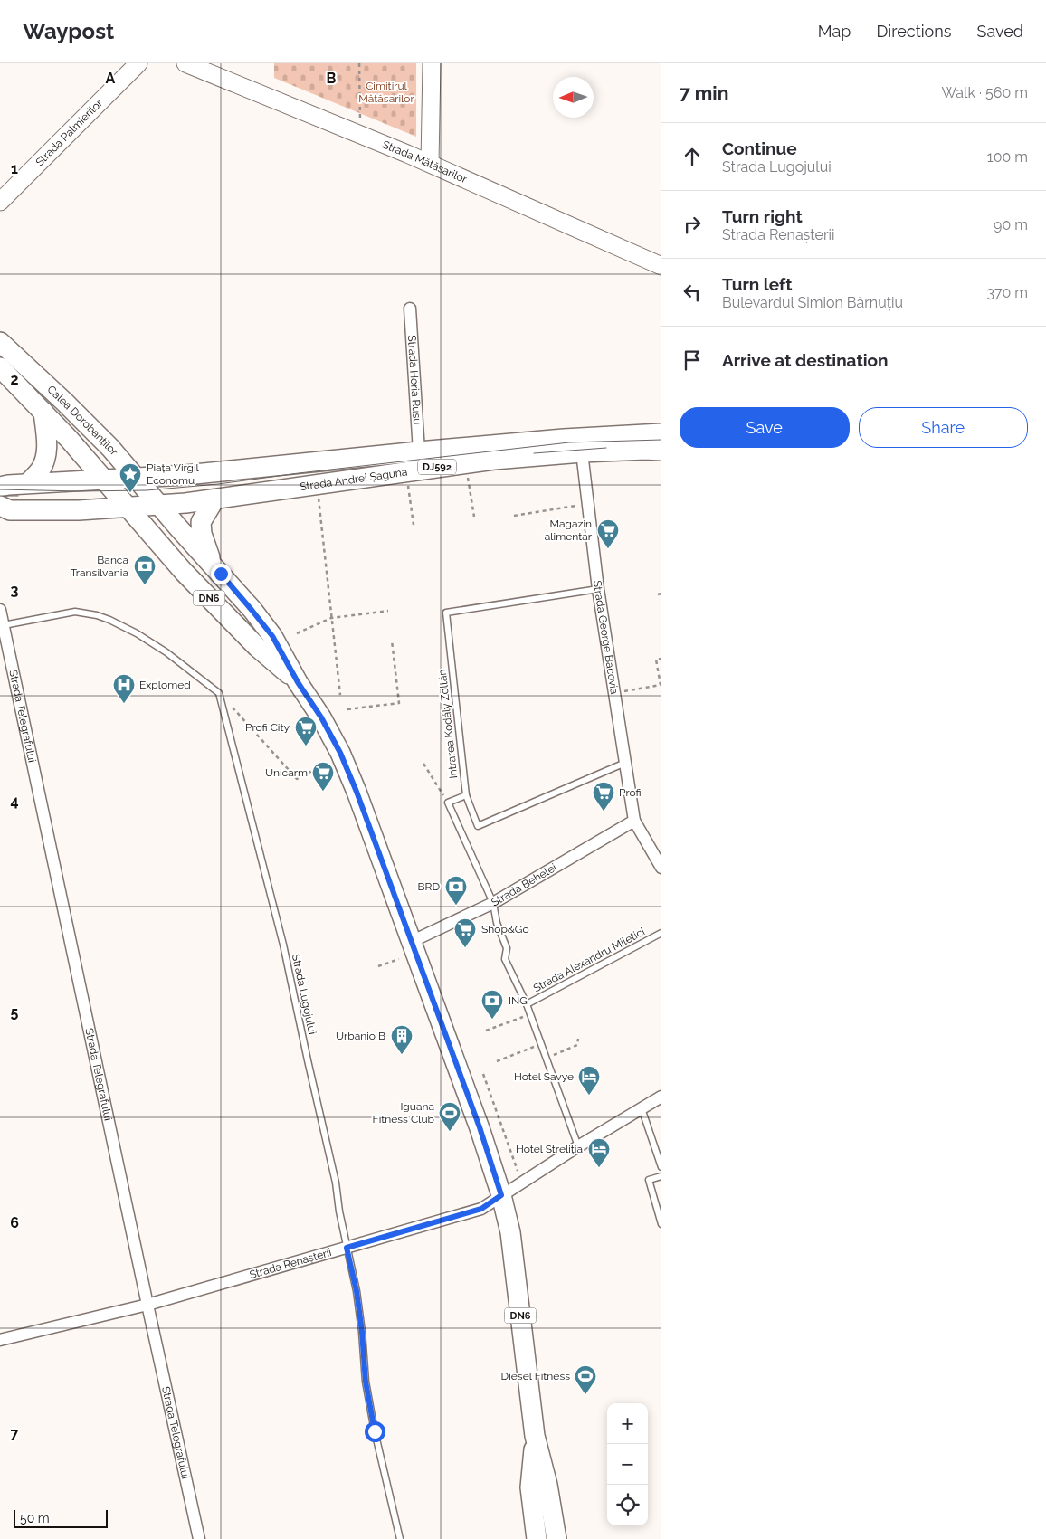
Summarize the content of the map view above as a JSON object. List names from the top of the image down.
{
  "streets": {
    "main road": [
      "Calea Dorobanților",
      "DJ592",
      "Strada Andrei Șaguna",
      "DN6"
    ],
    "street": [
      "Strada Palmierilor",
      "Strada Mătăsarilor",
      "Strada Horia Rusu",
      "Strada George Bacovia",
      "Strada Telegrafului",
      "Strada Behelei",
      "Strada Renașterii"
    ],
    "lane": ["Intrarea Kodály Zoltán", "Strada Alexandru Miletici", "Strada Lugojului"]
  },
  "crossings": [
    ["Strada Horia Rusu", "Strada Andrei Șaguna"],
    ["Calea Dorobanților", "Strada Andrei Șaguna"],
    ["Calea Dorobanților", "DN6"],
    ["Strada Andrei Șaguna", "DN6"],
    ["Strada Andrei Șaguna", "Strada George Bacovia"],
    ["DN6", "Strada Behelei"],
    ["DN6", "Strada Renașterii"],
    ["Strada George Bacovia", "Intrarea Kodály Zoltán"],
    ["Strada George Bacovia", "Strada Behelei"],
    ["Strada Telegrafului", "Strada Renașterii"],
    ["Strada Lugojului", "Strada Renașterii"]
  ],
  "parks": ["Cimitirul Mătăsarilor"],
  "places": {
    "place": ["Piața Virgil Economu"],
    "supermarket": [
      "Magazin alimentar",
      "Profi City",
      "Unicarm",
      "Profi",
      "Shop&Go"
    ],
    "bank": ["Banca Transilvania", "BRD", "ING"],
    "hospital": ["Explomed"],
    "building": ["Urbanio B"],
    "hotel": ["Hotel Savye", "Hotel Streliția"],
    "sports": ["Iguana Fitness Club", "Diesel Fitness"]
  },
  "scale_bar": "50 m",
  "north": "left",
  "page": {
    "header": "Waypost",
    "nav": ["Map", "Directions", "Saved"],
    "heading": ["7 min", "Walk · 560 m"],
    "list": [
      ["Continue", "Strada Lugojului", "100 m"],
      ["Turn right", "Strada Renașterii", "90 m"],
      ["Turn left", "Bulevardul Simion Bărnuțiu", "370 m"],
      "Arrive at destination"
    ],
    "buttons": ["Save", "Share"],
    "map_buttons": ["+", "−"],
    "scale": "50 m"
  },
  "grid": {
    "columns": ["A", "B"],
    "rows": [
      "1",
      "2",
      "3",
      "4",
      "5",
      "6",
      "7"
    ]
  }
}
